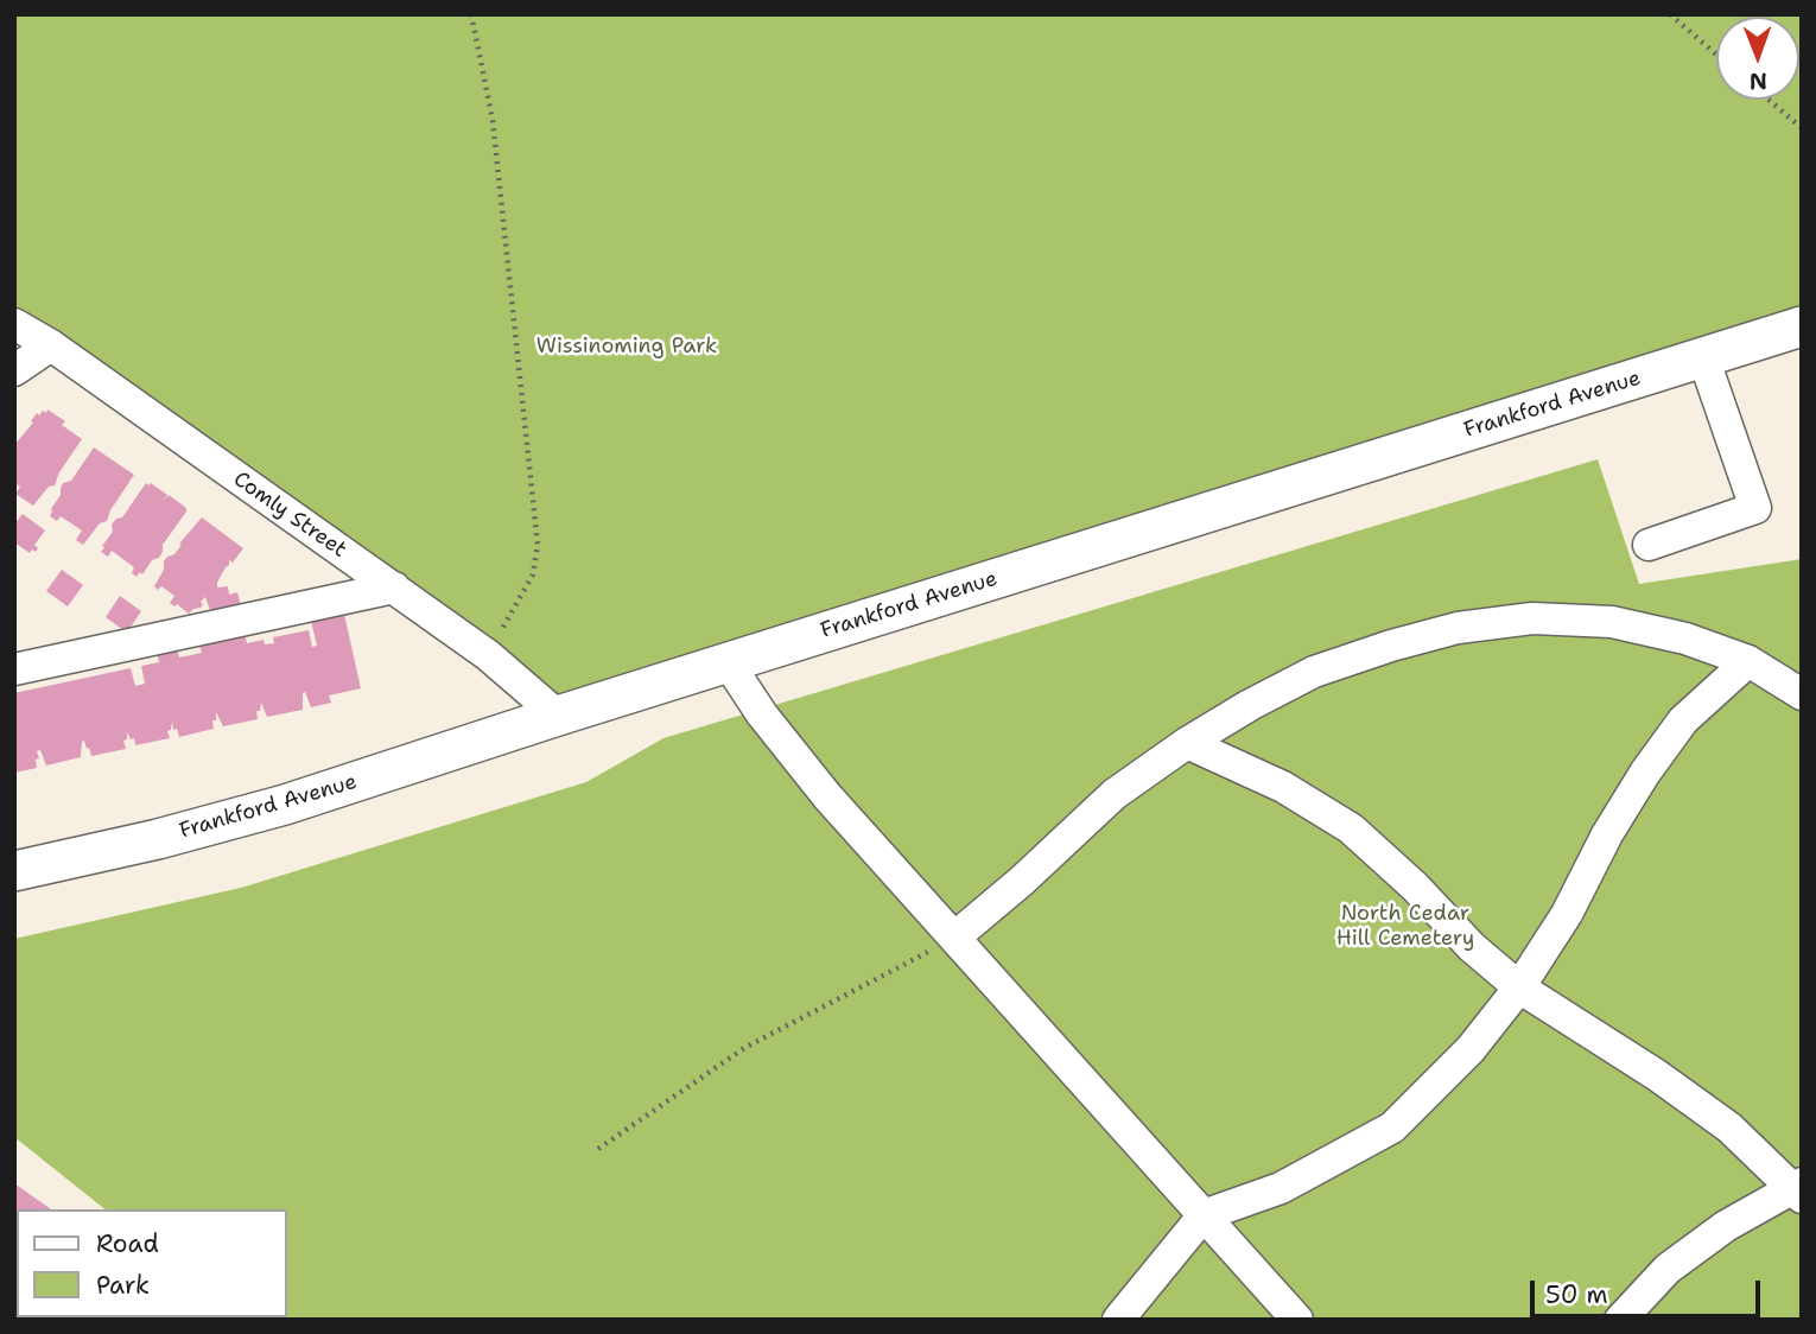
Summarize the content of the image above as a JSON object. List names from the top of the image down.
{
  "streets": {
    "main road": ["Frankford Avenue"],
    "street": ["Comly Street"]
  },
  "crossings": [
    ["Frankford Avenue", "Comly Street"]
  ],
  "parks": ["Wissinoming Park", "North Cedar Hill Cemetery"],
  "legend": ["Road", "Park"],
  "scale_bar": "50 m",
  "north": "bottom"
}
